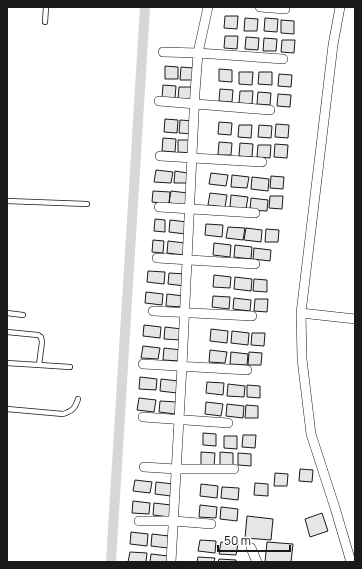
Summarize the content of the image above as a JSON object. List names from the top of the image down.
{
  "scale_bar": "50 m"
}
